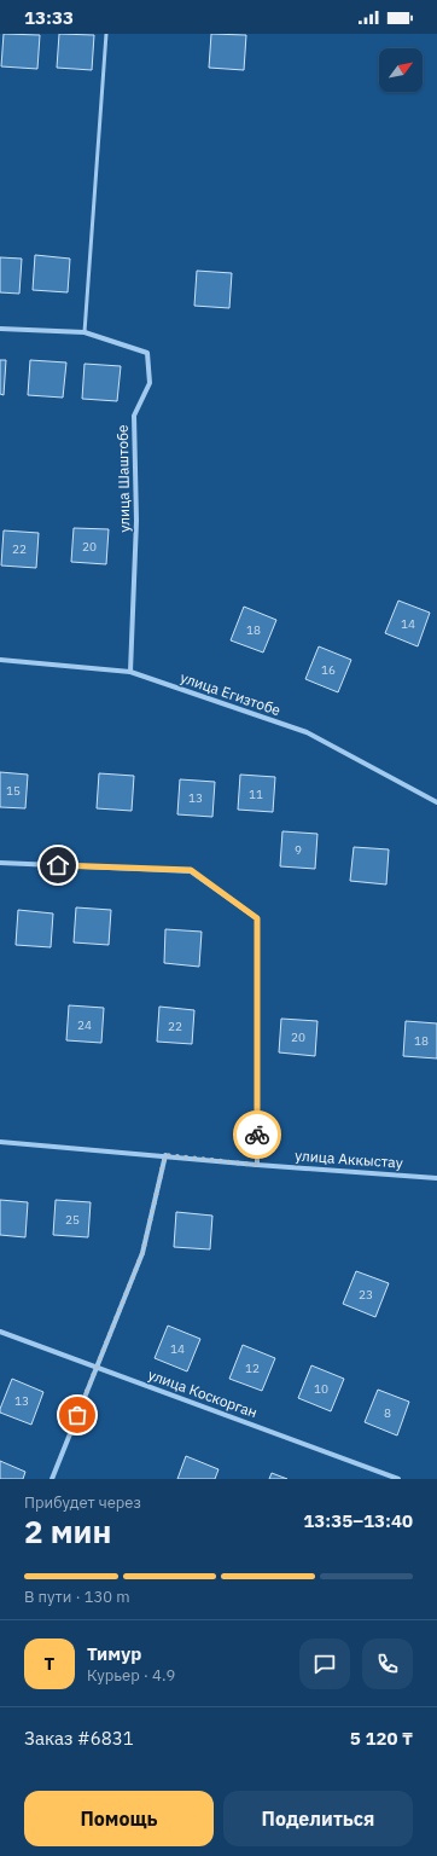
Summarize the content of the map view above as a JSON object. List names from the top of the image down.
{
  "streets": {
    "street": [
      "улица Шаштобе",
      "улица Егизтобе",
      "улица Аккыстау",
      "улица Коскорган"
    ]
  },
  "crossings": [
    ["улица Шаштобе", "улица Егизтобе"]
  ],
  "house_numbers": [
    "20",
    "22",
    "14",
    "18",
    "16",
    "15",
    "11",
    "13",
    "9",
    "24",
    "22",
    "20",
    "18",
    "25",
    "23",
    "14",
    "12",
    "10",
    "13",
    "8"
  ],
  "north": "top right",
  "page": {
    "status": "13:33",
    "heading": ["2 мин", "Прибудет через", "13:35–13:40"],
    "panel": [
      "Тимур",
      "Курьер · 4.9",
      "Заказ #6831",
      "5 120 ₸"
    ],
    "bar": "В пути · 130 m",
    "round": "Т",
    "buttons": ["Помощь", "Поделиться"]
  }
}
